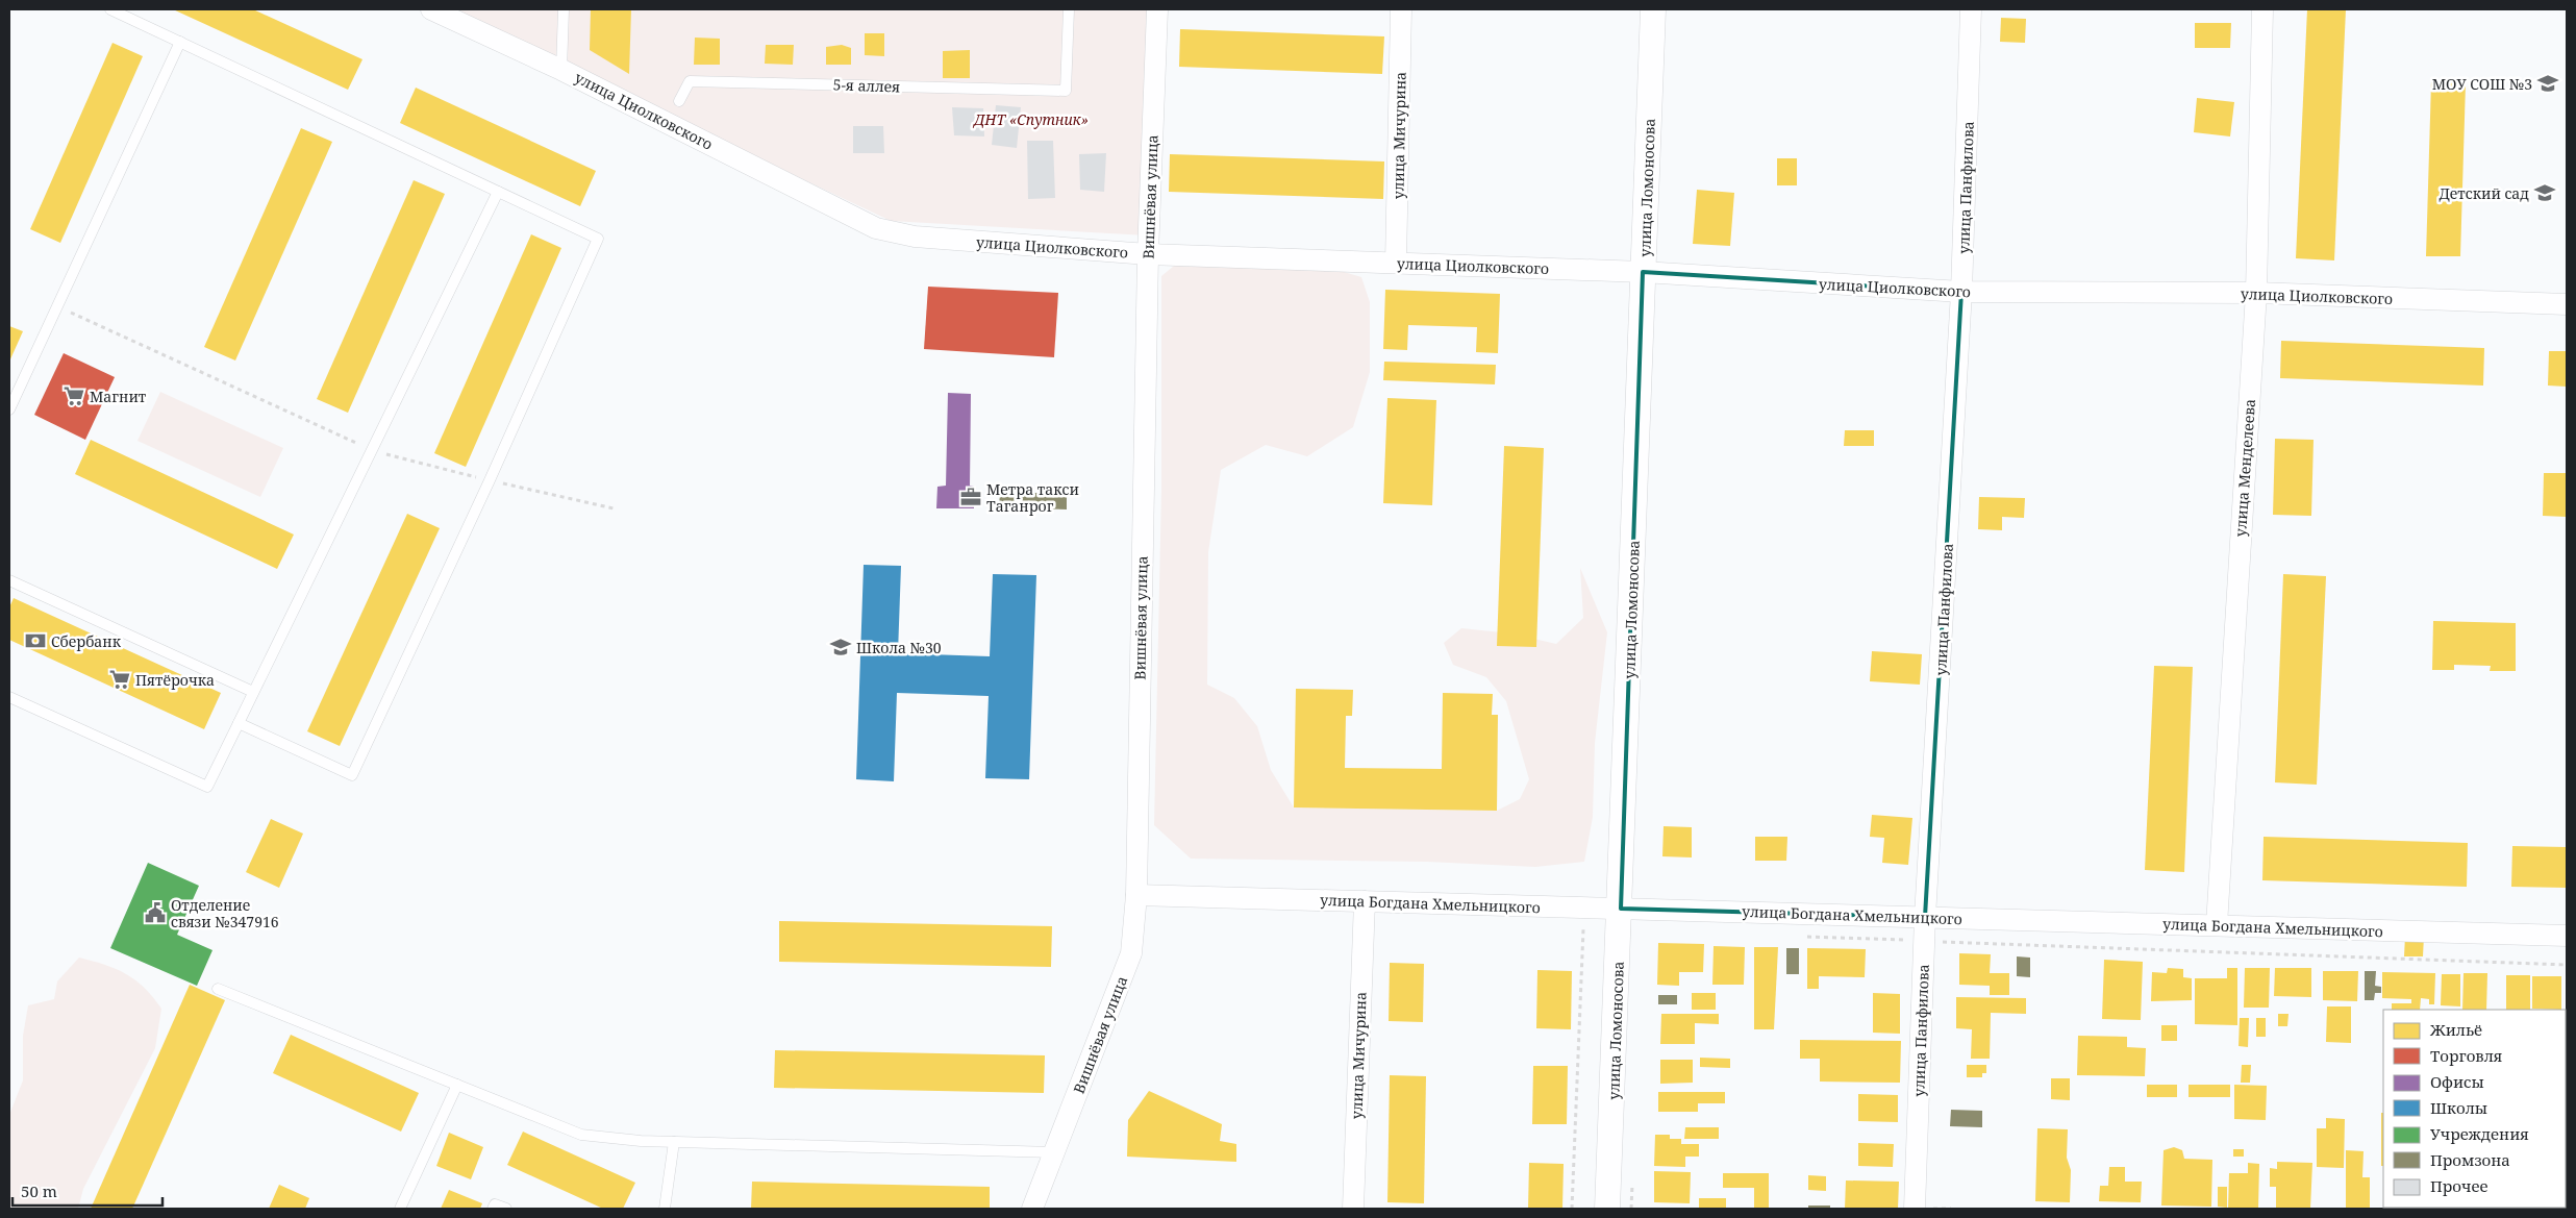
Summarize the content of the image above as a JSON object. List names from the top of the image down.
{
  "streets": {
    "street": [
      "улица Циолковского",
      "улица Мичурина",
      "улица Ломоносова",
      "улица Панфилова",
      "Вишнёвая улица",
      "улица Менделеева",
      "улица Богдана Хмельницкого"
    ],
    "lane": ["5-я аллея"]
  },
  "crossings": [
    ["улица Циолковского", "улица Мичурина"],
    ["улица Циолковского", "улица Ломоносова"],
    ["улица Циолковского", "улица Панфилова"],
    ["улица Циолковского", "Вишнёвая улица"],
    ["улица Циолковского", "улица Менделеева"],
    ["улица Мичурина", "улица Богдана Хмельницкого"],
    ["улица Ломоносова", "улица Богдана Хмельницкого"],
    ["улица Панфилова", "улица Богдана Хмельницкого"],
    ["Вишнёвая улица", "улица Богдана Хмельницкого"],
    ["улица Менделеева", "улица Богдана Хмельницкого"]
  ],
  "parks": ["ДНТ «Спутник»"],
  "places": {
    "school or university": ["МОУ СОШ №3", "Детский сад", "Школа №30"],
    "supermarket": ["Магнит", "Пятёрочка"],
    "office": ["Метра такси Таганрог"],
    "bank": ["Сбербанк"],
    "public building": ["Отделение связи №347916"]
  },
  "legend": [
    "Жильё",
    "Торговля",
    "Офисы",
    "Школы",
    "Учреждения",
    "Промзона",
    "Прочее"
  ],
  "scale_bar": "50 m"
}
